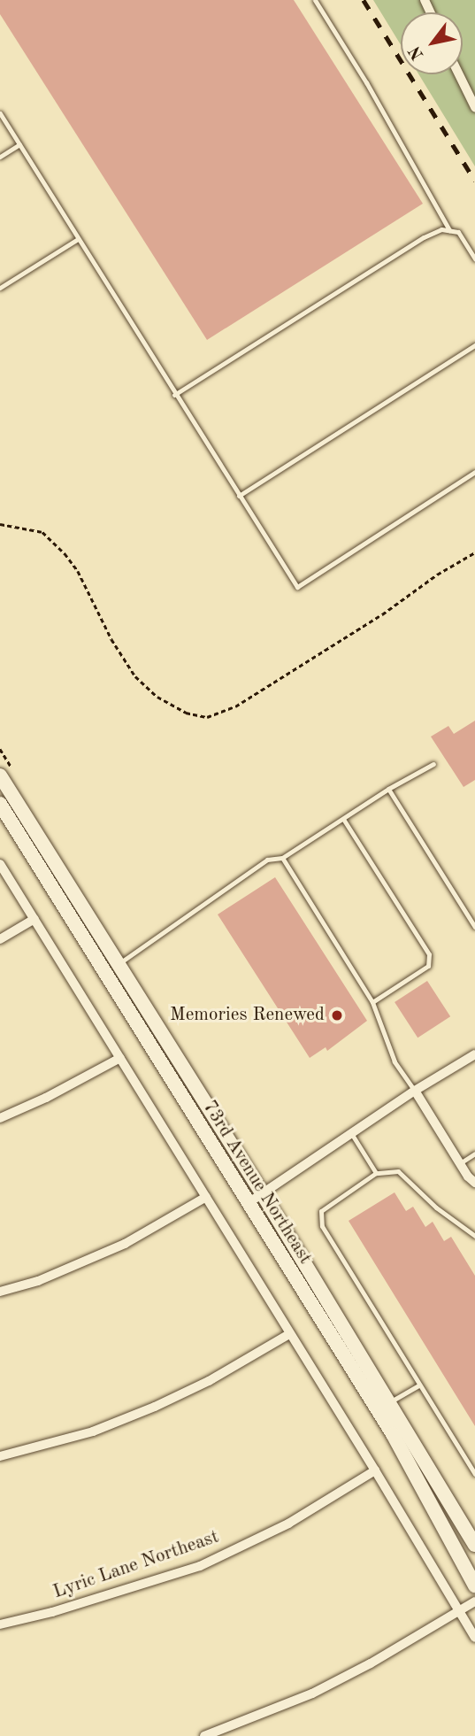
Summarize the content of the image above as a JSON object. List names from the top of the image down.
{
  "streets": {
    "street": ["73rd Avenue Northeast", "Lyric Lane Northeast"]
  },
  "places": ["Memories Renewed"],
  "north": "bottom left"
}
